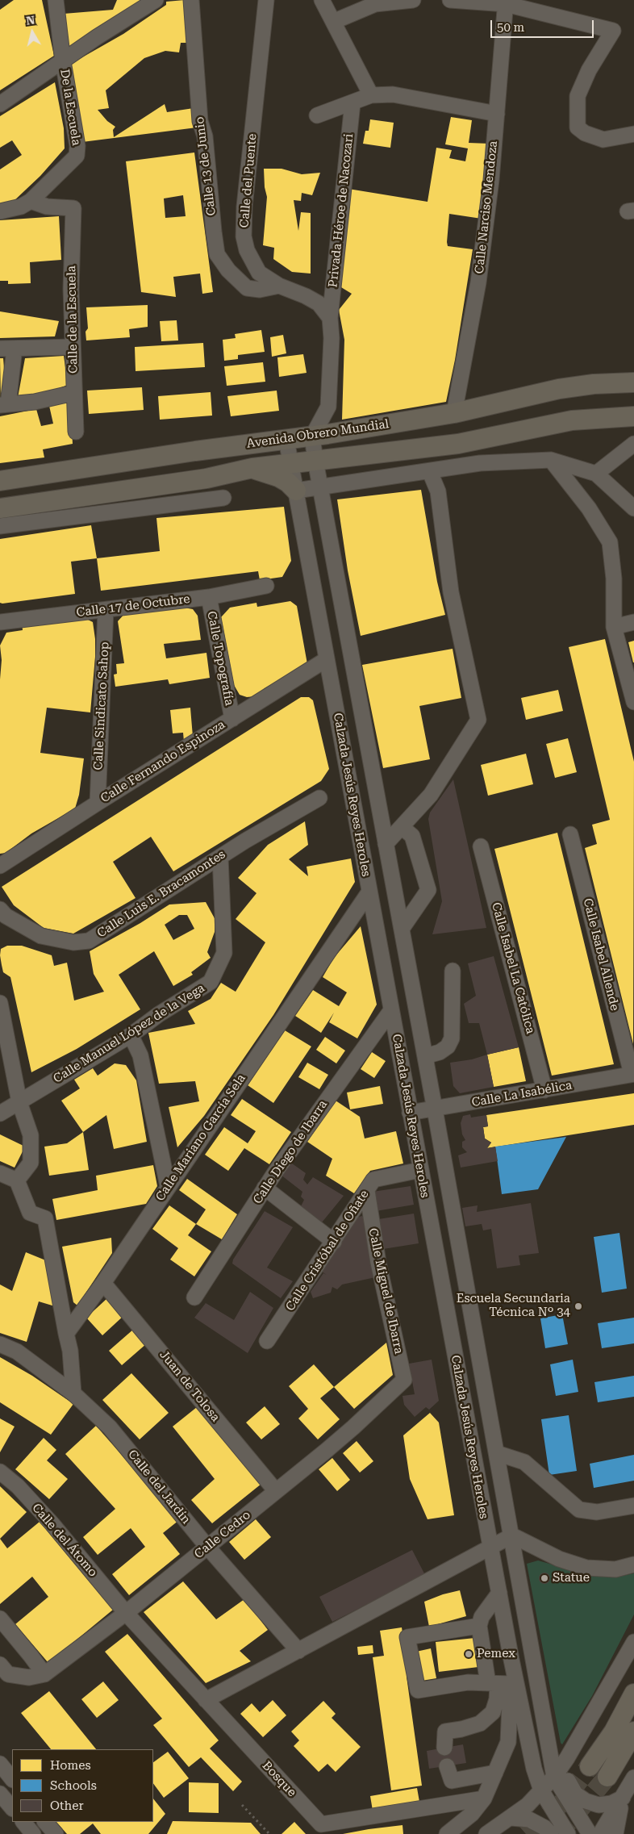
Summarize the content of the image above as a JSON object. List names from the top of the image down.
{
  "streets": {
    "main road": ["Avenida Obrero Mundial"],
    "street": [
      "De la Escuela",
      "Calle 13 de Junio",
      "Calle del Puente",
      "Calle Narciso Mendoza",
      "Privada Héroe de Nacozari",
      "Calle de la Escuela",
      "Calle 17 de Octubre",
      "Calle Topografía",
      "Calle Sindicato Sahop",
      "Calle Fernando Espinoza",
      "Calzada Jesús Reyes Heroles",
      "Calle Luis E. Bracamontes",
      "Calle Isabel Allende",
      "Calle Isabel La Católica",
      "Calle Manuel López de la Vega",
      "Calle La Isabélica",
      "Calle Mariano García Sela",
      "Calle Diego de Ibarra",
      "Calle Cristóbal de Oñate",
      "Calle Miguel de Ibarra",
      "Juan de Tolosa",
      "Calle del Jardín",
      "Calle Cedro",
      "Calle del Átomo",
      "Bosque"
    ]
  },
  "crossings": [
    ["De la Escuela", "Calle de la Escuela"],
    ["Calle 13 de Junio", "Calle del Puente"],
    ["Calle del Puente", "Privada Héroe de Nacozari"],
    ["Calle Narciso Mendoza", "Avenida Obrero Mundial"],
    ["Privada Héroe de Nacozari", "Avenida Obrero Mundial"],
    ["Privada Héroe de Nacozari", "Calzada Jesús Reyes Heroles"],
    ["Avenida Obrero Mundial", "Calzada Jesús Reyes Heroles"],
    ["Calle 17 de Octubre", "Calle Topografía"],
    ["Calle 17 de Octubre", "Calle Sindicato Sahop"],
    ["Calle Topografía", "Calle Fernando Espinoza"],
    ["Calle Sindicato Sahop", "Calle Fernando Espinoza"],
    ["Calle Fernando Espinoza", "Calzada Jesús Reyes Heroles"],
    ["Calzada Jesús Reyes Heroles", "Calle La Isabélica"],
    ["Calzada Jesús Reyes Heroles", "Calle Mariano García Sela"],
    ["Calzada Jesús Reyes Heroles", "Calle Diego de Ibarra"],
    ["Calzada Jesús Reyes Heroles", "Calle Cristóbal de Oñate"],
    ["Calle Luis E. Bracamontes", "Calle Manuel López de la Vega"],
    ["Calle Isabel Allende", "Calle La Isabélica"],
    ["Calle Isabel La Católica", "Calle La Isabélica"],
    ["Calle Mariano García Sela", "Juan de Tolosa"],
    ["Calle Cristóbal de Oñate", "Calle Miguel de Ibarra"],
    ["Calle Miguel de Ibarra", "Calle Cedro"],
    ["Juan de Tolosa", "Calle Cedro"],
    ["Calle del Jardín", "Calle Cedro"],
    ["Calle Cedro", "Calle del Átomo"],
    ["Calle Cedro", "Bosque"],
    ["Calle del Átomo", "Bosque"]
  ],
  "places": ["Escuela Secundaria Técnica Nº 34", "Statue", "Pemex"],
  "legend": ["Homes", "Schools", "Other"],
  "scale_bar": "50 m",
  "north": "top"
}
